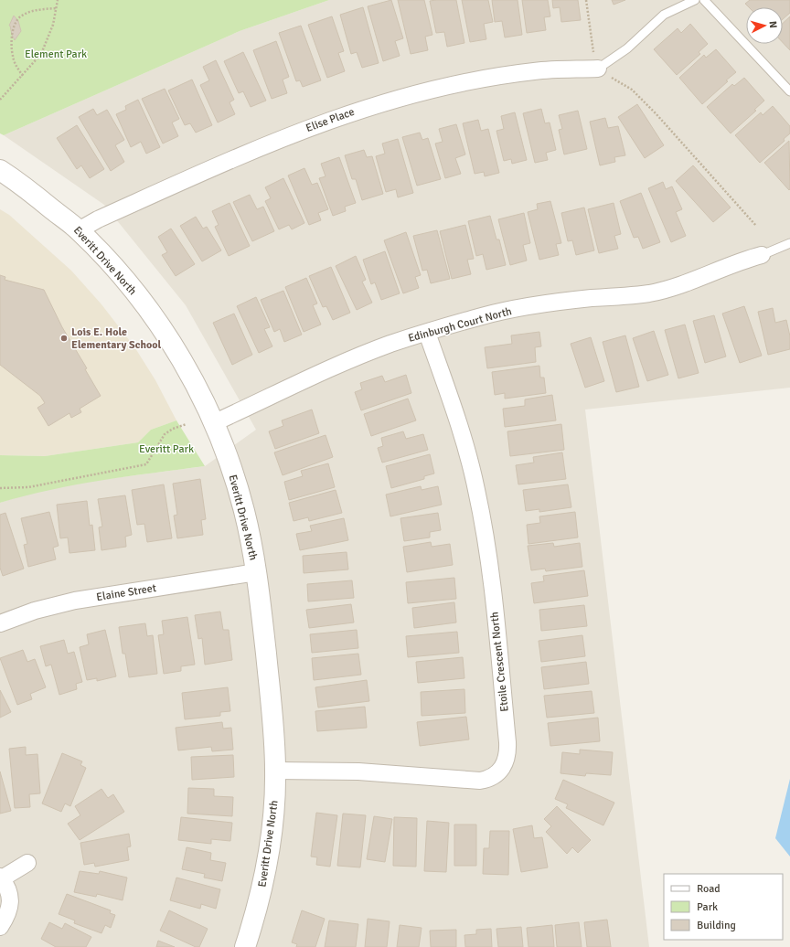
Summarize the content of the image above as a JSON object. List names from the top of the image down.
{
  "streets": {
    "street": [
      "Elise Place",
      "Everitt Drive North",
      "Edinburgh Court North",
      "Elaine Street",
      "Etoile Crescent North"
    ]
  },
  "crossings": [
    ["Elise Place", "Everitt Drive North"],
    ["Everitt Drive North", "Edinburgh Court North"],
    ["Everitt Drive North", "Elaine Street"],
    ["Everitt Drive North", "Etoile Crescent North"],
    ["Edinburgh Court North", "Etoile Crescent North"]
  ],
  "parks": ["Element Park", "Everitt Park"],
  "places": ["Lois E. Hole Elementary School"],
  "legend": ["Road", "Park", "Building"],
  "north": "right"
}
